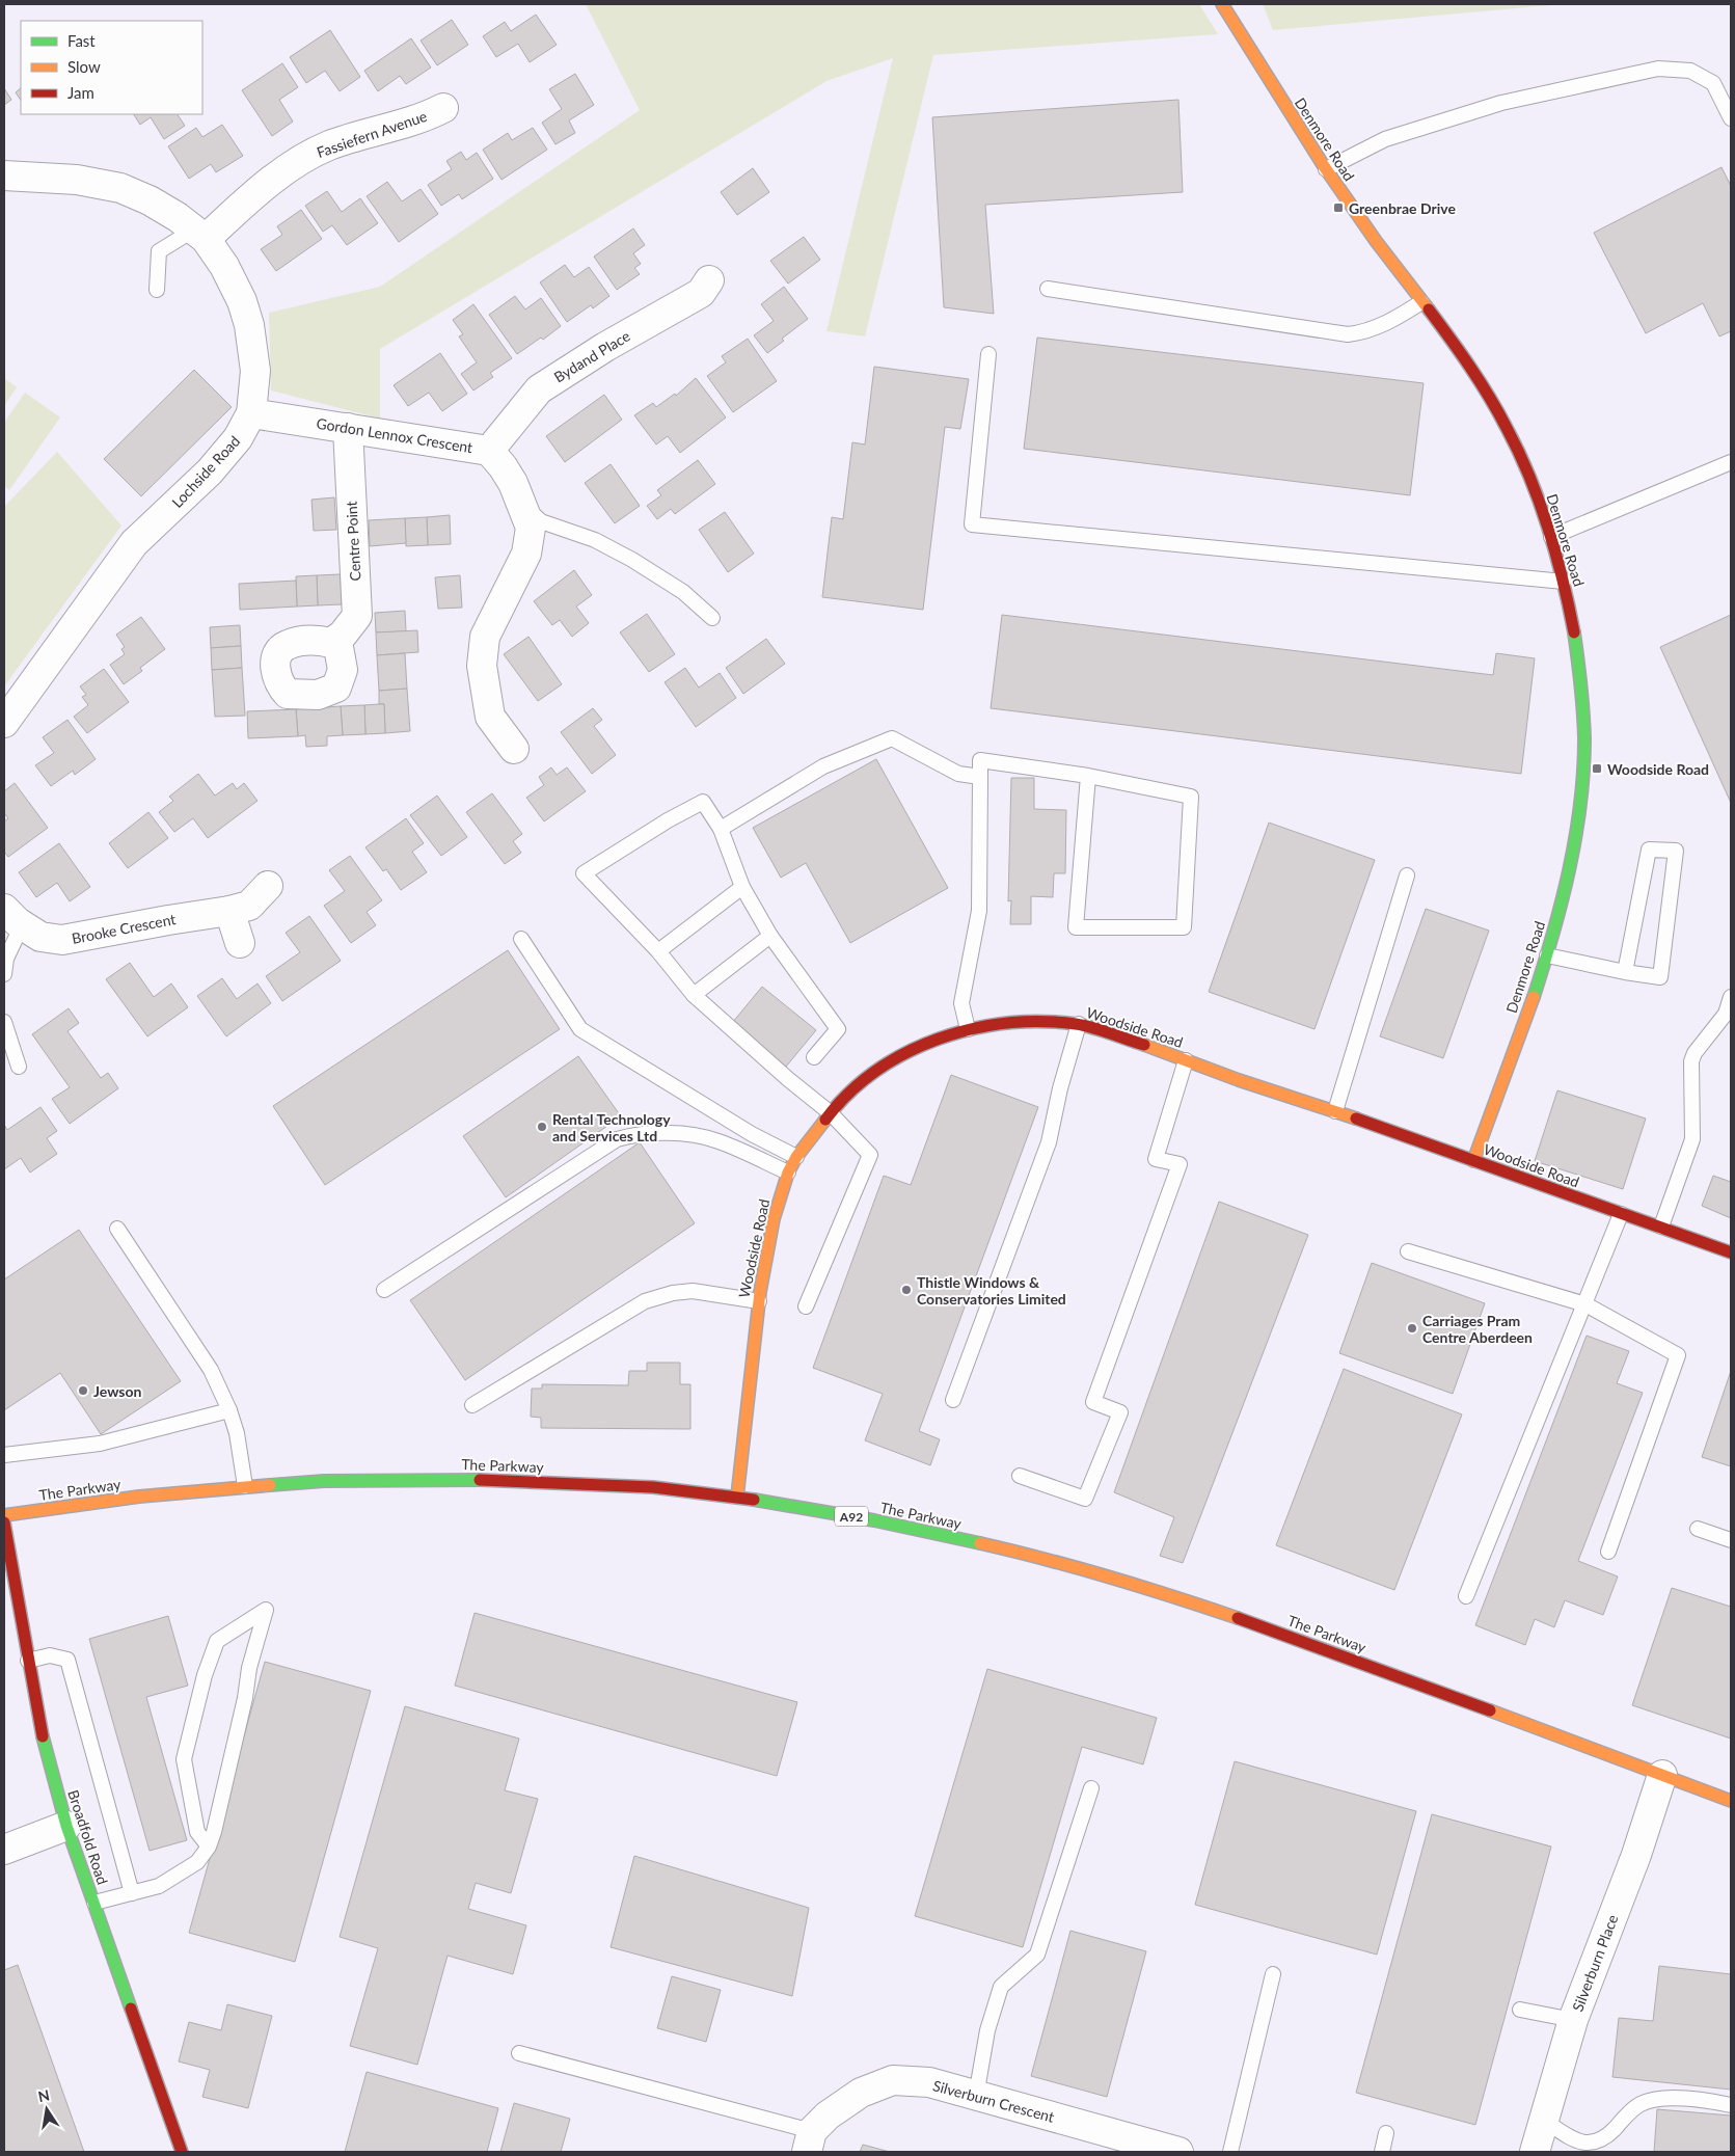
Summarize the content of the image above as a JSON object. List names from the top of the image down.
{
  "streets": {
    "street": [
      "Fassiefern Avenue",
      "Denmore Road",
      "Bydand Place",
      "Gordon Lennox Crescent",
      "Lochside Road",
      "Centre Point",
      "Brooke Crescent",
      "Woodside Road",
      "The Parkway",
      "A92",
      "Broadfold Road",
      "Silverburn Place",
      "Silverburn Crescent"
    ]
  },
  "crossings": [
    ["Fassiefern Avenue", "Lochside Road"],
    ["Denmore Road", "Woodside Road"],
    ["Bydand Place", "Gordon Lennox Crescent"],
    ["Gordon Lennox Crescent", "Lochside Road"],
    ["Gordon Lennox Crescent", "Centre Point"],
    ["Woodside Road", "The Parkway"],
    ["The Parkway", "Silverburn Place"]
  ],
  "places": {
    "transit": ["Greenbrae Drive", "Woodside Road"],
    "other": [
      "Rental Technology and Services Ltd",
      "Thistle Windows & Conservatories Limited",
      "Carriages Pram Centre Aberdeen",
      "Jewson"
    ]
  },
  "legend": ["Fast", "Slow", "Jam"],
  "north": "top"
}
